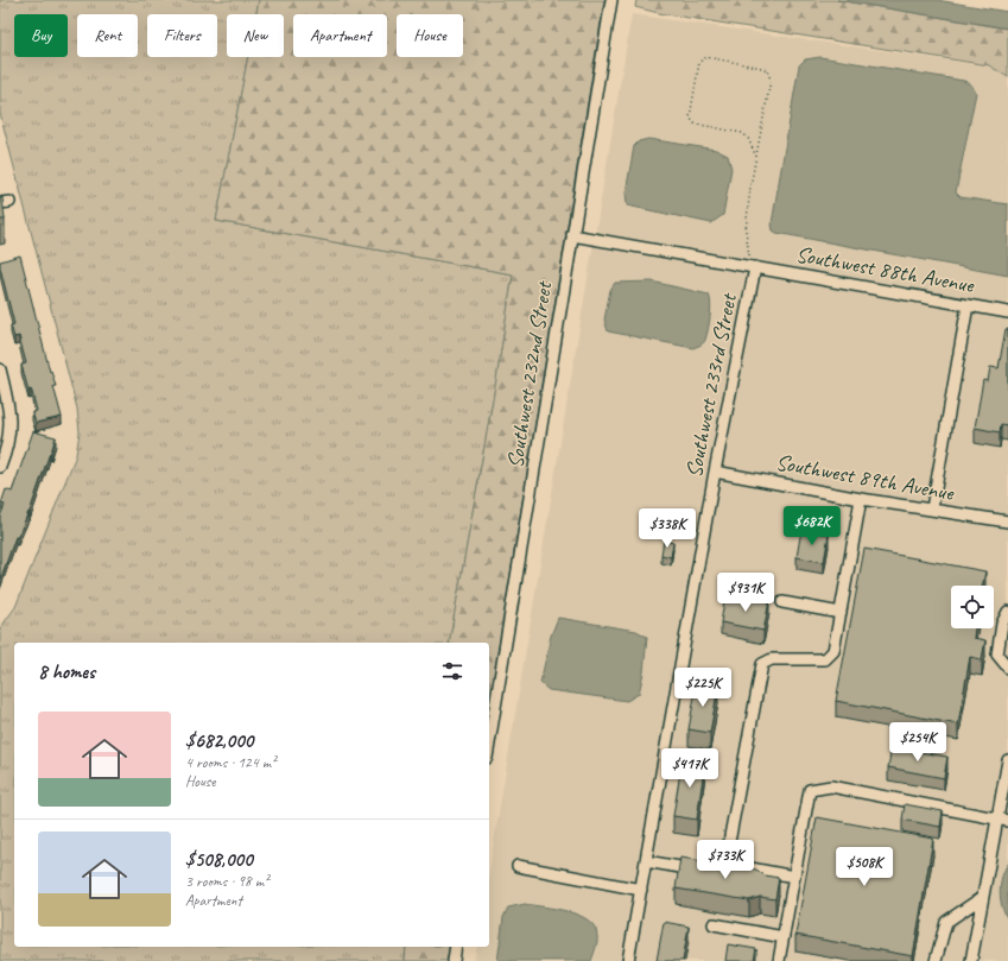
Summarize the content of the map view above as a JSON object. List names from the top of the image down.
{
  "streets": {
    "street": [
      "Southwest 88th Avenue",
      "Southwest 232nd Street",
      "Southwest 233rd Street",
      "Southwest 89th Avenue"
    ]
  },
  "crossings": [
    ["Southwest 88th Avenue", "Southwest 232nd Street"],
    ["Southwest 88th Avenue", "Southwest 233rd Street"],
    ["Southwest 233rd Street", "Southwest 89th Avenue"]
  ],
  "page": {
    "chip": [
      "Buy",
      "Rent",
      "Filters",
      "New",
      "Apartment",
      "House"
    ],
    "price": [
      "$682K",
      "$338K",
      "$931K",
      "$225K",
      "$254K",
      "$417K",
      "$733K",
      "$508K"
    ],
    "heading": "8 homes",
    "list": [
      {
        "name": "$682,000",
        "note": "4 rooms · 124 m² · House"
      },
      {
        "name": "$508,000",
        "note": "3 rooms · 98 m² · Apartment"
      }
    ]
  }
}
